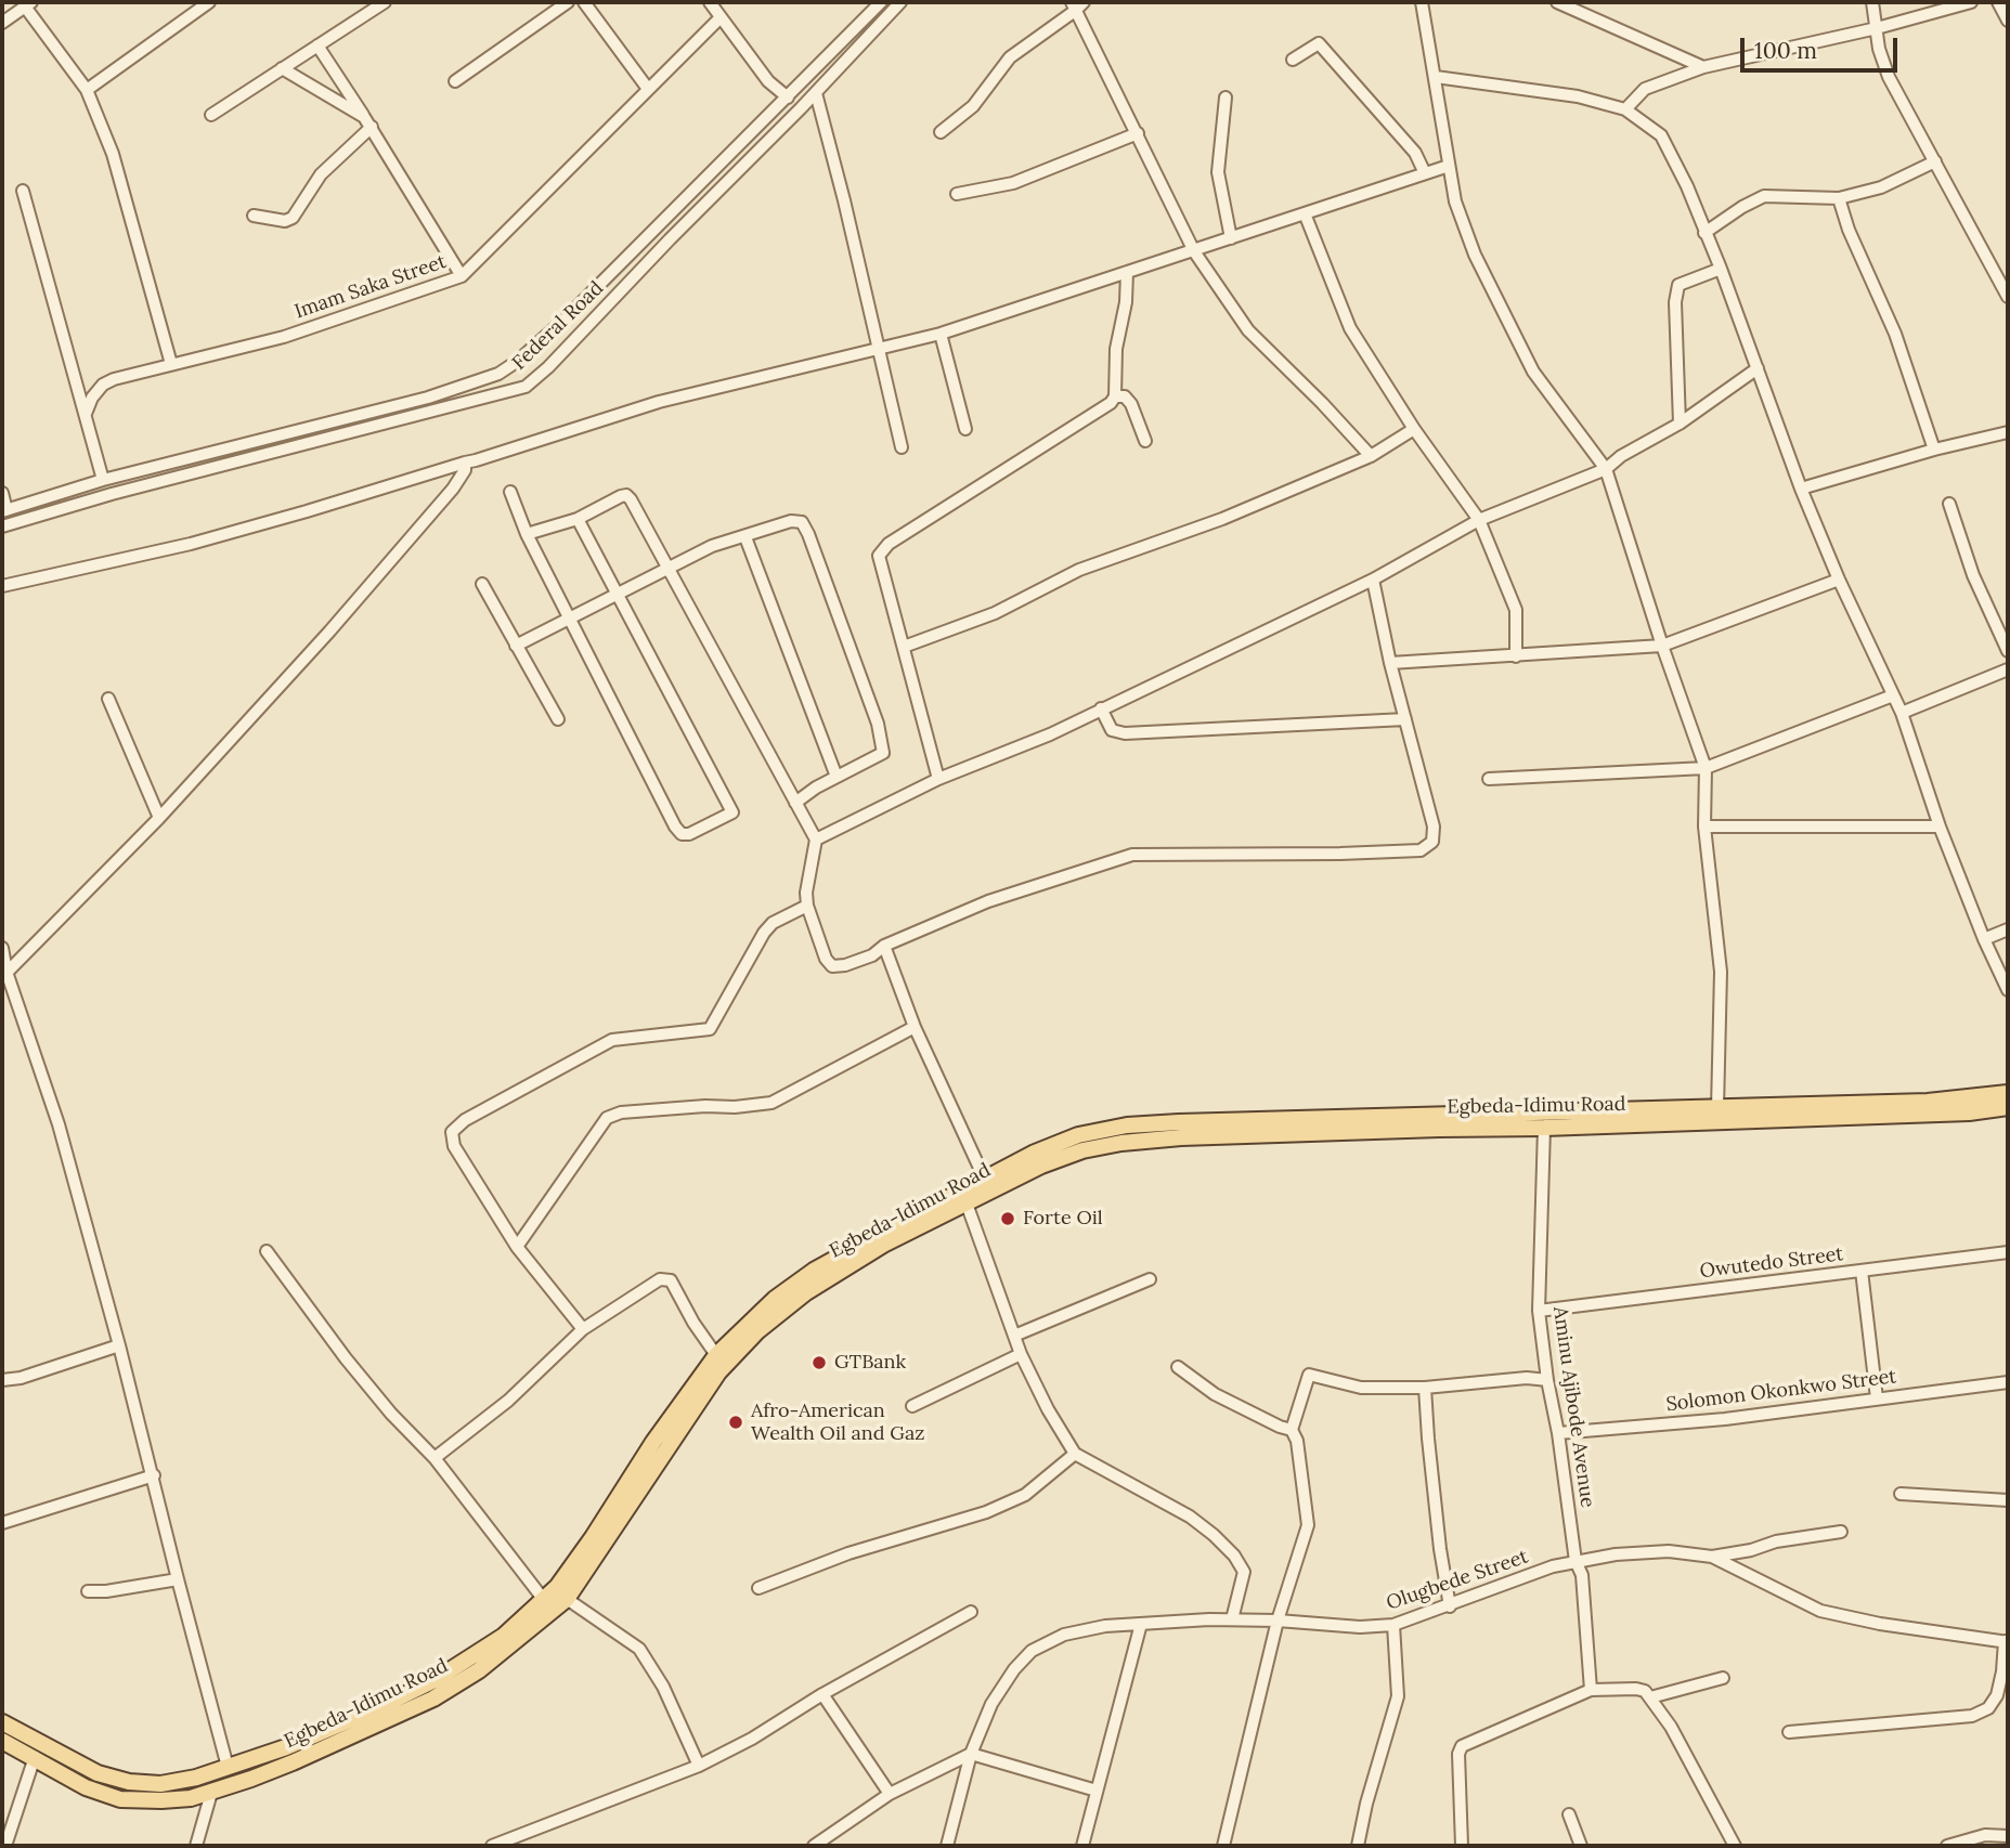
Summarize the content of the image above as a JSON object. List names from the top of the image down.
{
  "streets": {
    "main road": ["Egbeda-Idimu Road"],
    "street": [
      "Imam Saka Street",
      "Federal Road",
      "Owutedo Street",
      "Solomon Okonkwo Street",
      "Aminu Ajibode Avenue",
      "Olugbede Street"
    ]
  },
  "crossings": [
    ["Egbeda-Idimu Road", "Aminu Ajibode Avenue"],
    ["Owutedo Street", "Aminu Ajibode Avenue"],
    ["Solomon Okonkwo Street", "Aminu Ajibode Avenue"],
    ["Aminu Ajibode Avenue", "Olugbede Street"]
  ],
  "places": ["Forte Oil", "GTBank", "Afro-American Wealth Oil and Gaz"],
  "scale_bar": "100 m"
}
